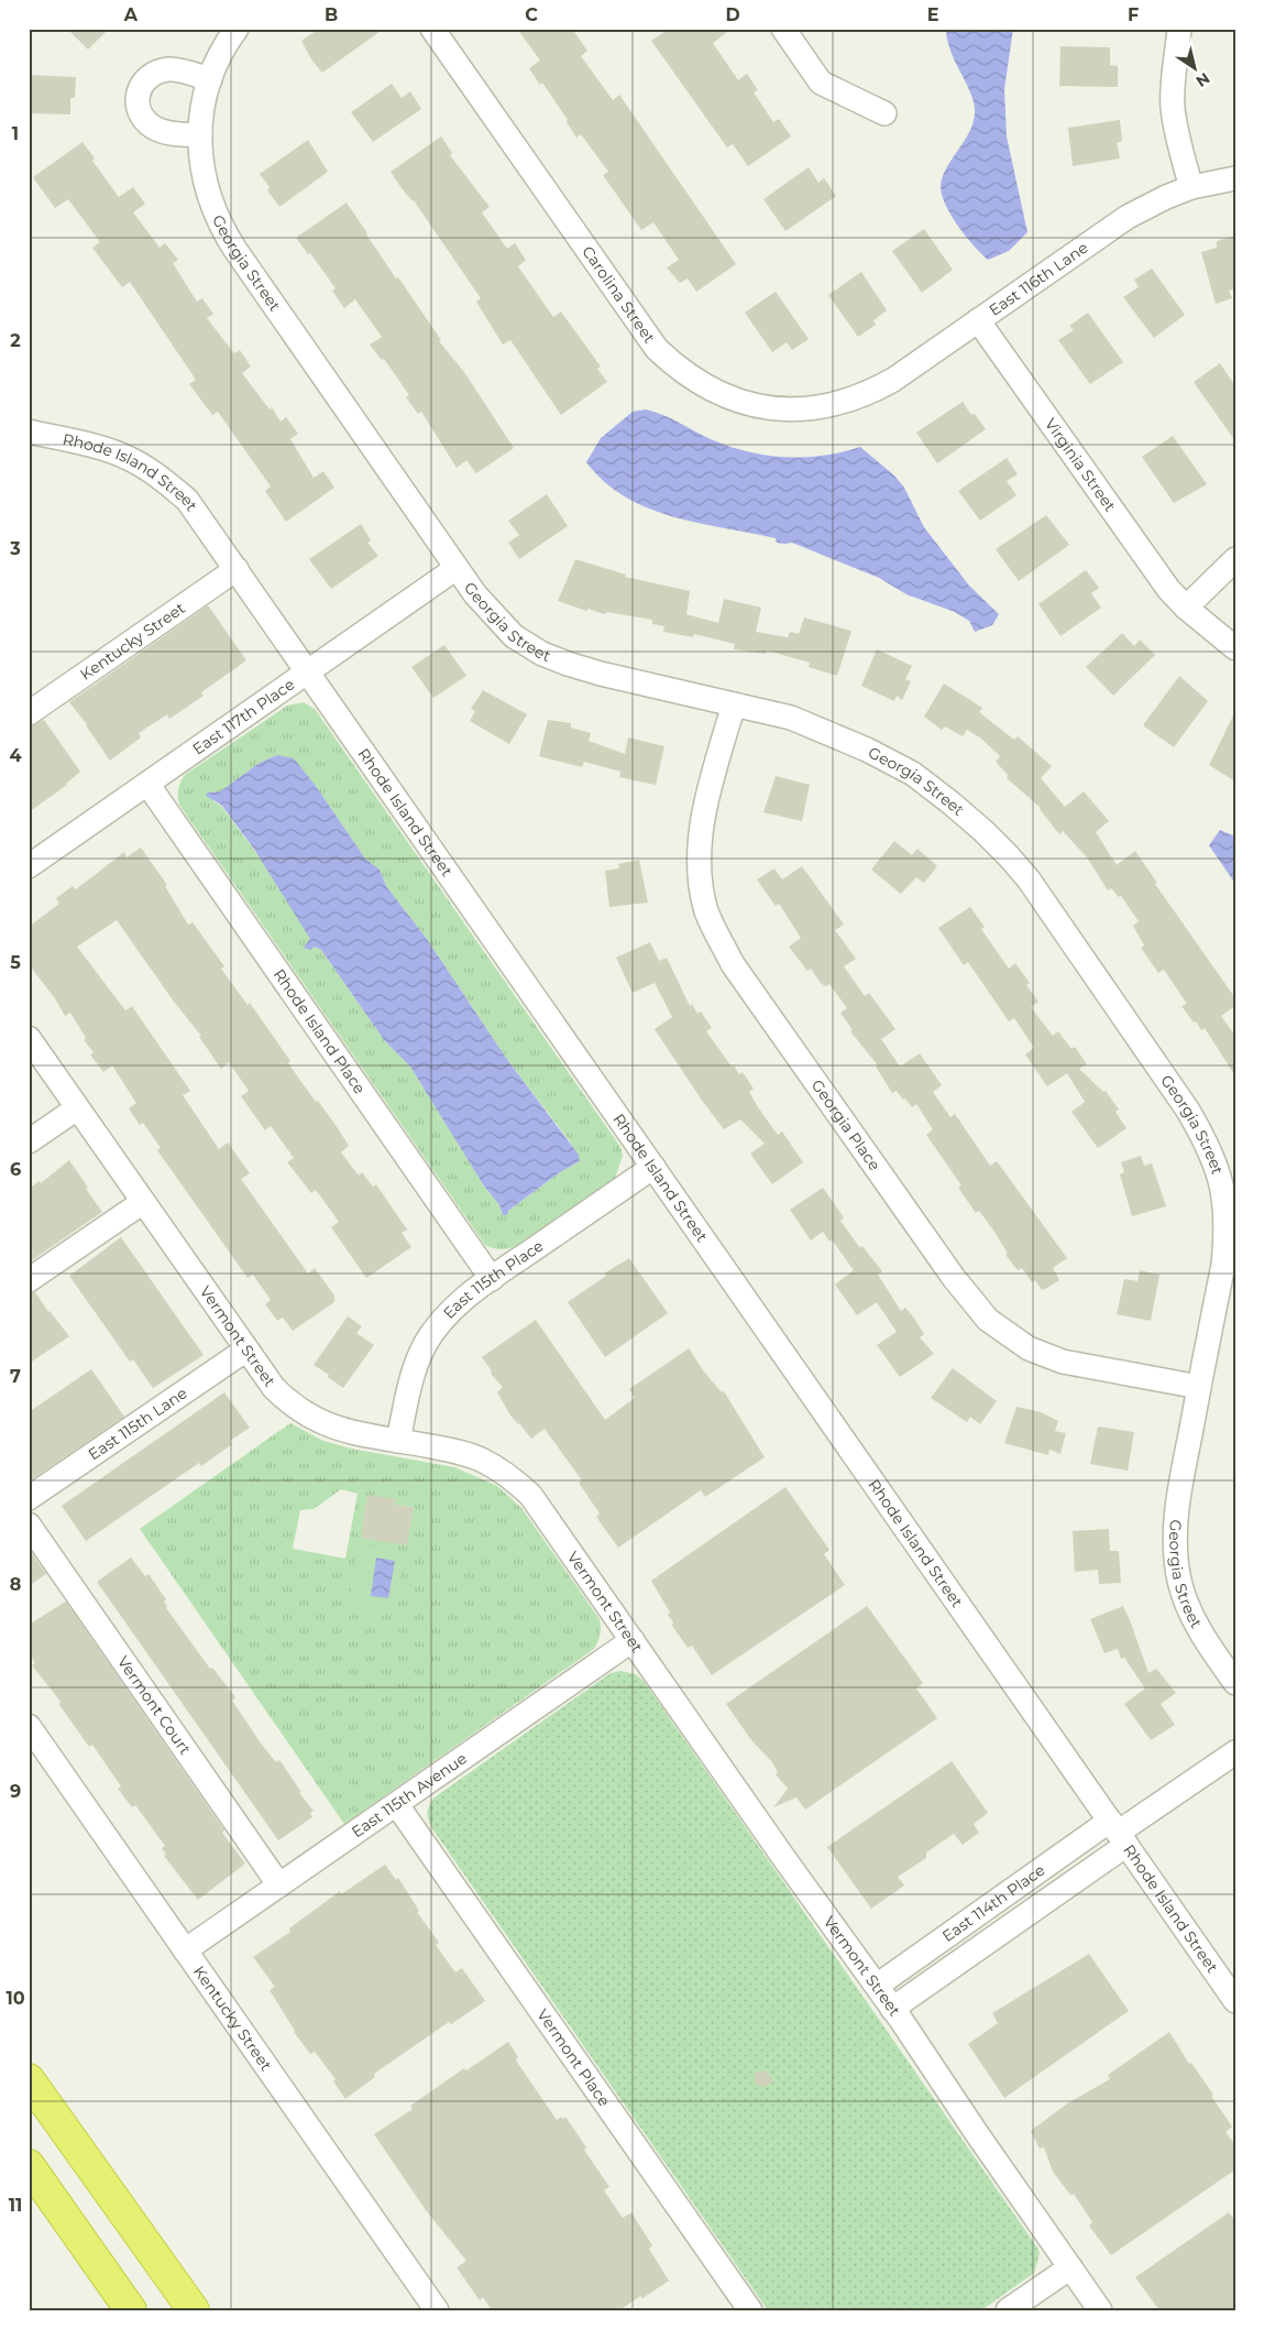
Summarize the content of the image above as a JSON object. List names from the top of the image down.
{
  "streets": {
    "street": [
      "Georgia Street",
      "East 116th Lane",
      "Carolina Street",
      "Virginia Street",
      "Rhode Island Street",
      "Kentucky Street",
      "East 117th Place",
      "Rhode Island Place",
      "Georgia Place",
      "East 115th Place",
      "Vermont Street",
      "East 115th Lane",
      "Vermont Court",
      "East 115th Avenue",
      "East 114th Place",
      "Vermont Place"
    ]
  },
  "crossings": [
    ["Georgia Street", "East 117th Place"],
    ["Georgia Street", "Georgia Place"],
    ["East 116th Lane", "Carolina Street"],
    ["East 116th Lane", "Virginia Street"],
    ["Rhode Island Street", "Kentucky Street"],
    ["Rhode Island Street", "East 117th Place"],
    ["Rhode Island Street", "East 115th Place"],
    ["Rhode Island Street", "East 114th Place"],
    ["Kentucky Street", "East 115th Avenue"],
    ["East 117th Place", "Rhode Island Place"],
    ["Rhode Island Place", "East 115th Place"],
    ["East 115th Place", "Vermont Street"],
    ["Vermont Street", "East 115th Lane"],
    ["Vermont Street", "East 115th Avenue"],
    ["Vermont Street", "East 114th Place"],
    ["Vermont Court", "East 115th Avenue"],
    ["East 115th Avenue", "Vermont Place"]
  ],
  "north": "bottom right",
  "grid": {
    "columns": [
      "A",
      "B",
      "C",
      "D",
      "E",
      "F"
    ],
    "rows": [
      "1",
      "2",
      "3",
      "4",
      "5",
      "6",
      "7",
      "8",
      "9",
      "10",
      "11"
    ]
  }
}
